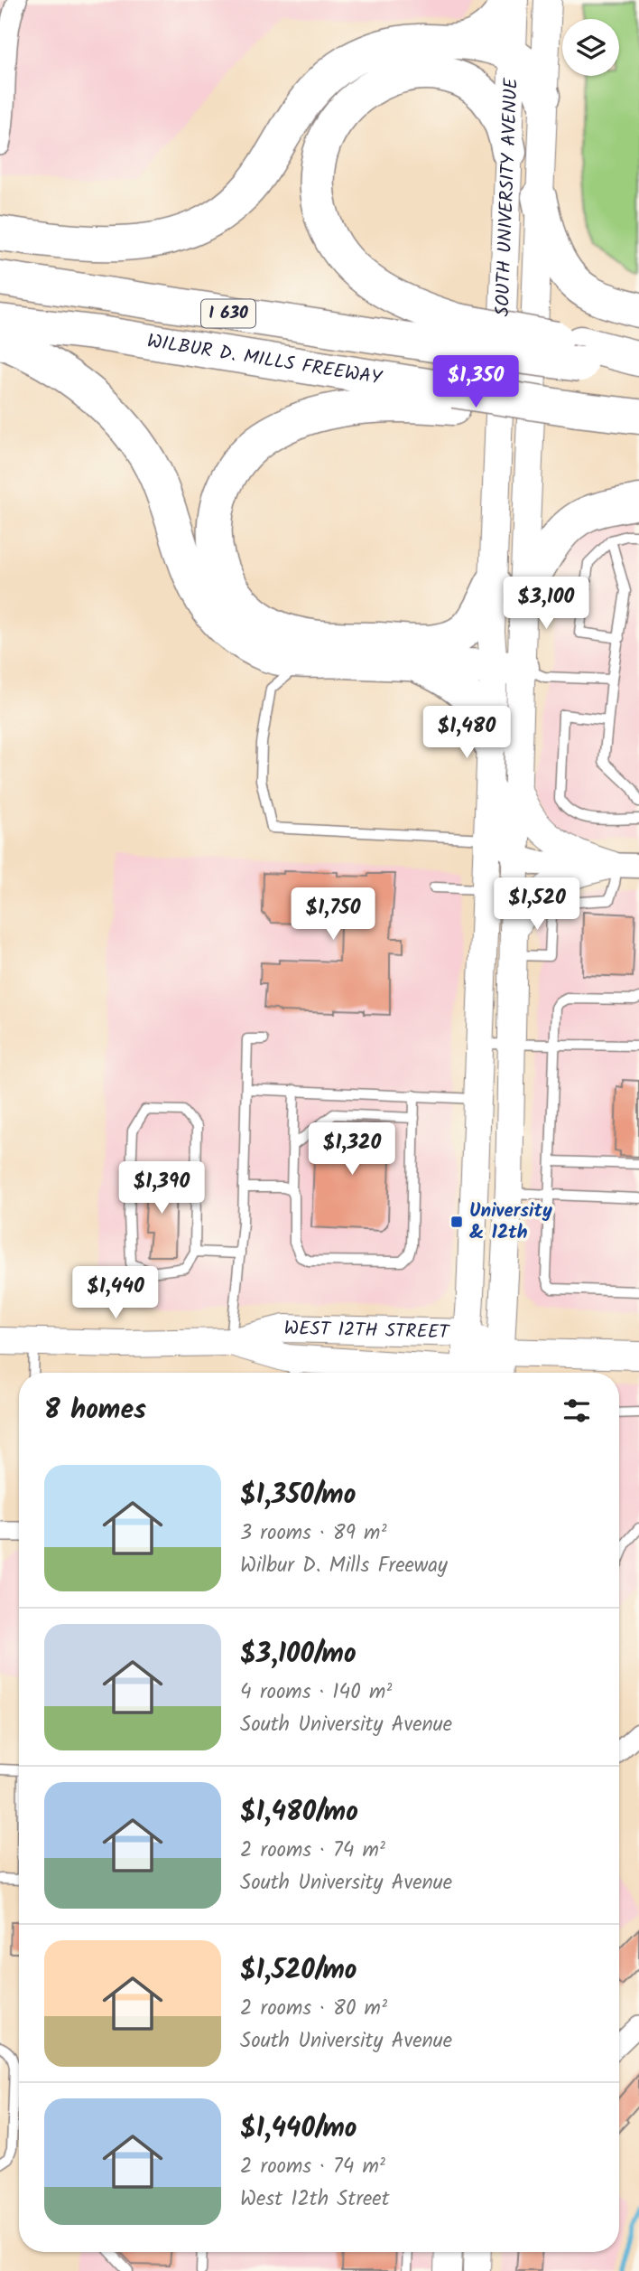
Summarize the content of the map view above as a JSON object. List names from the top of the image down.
{
  "streets": {
    "highway": ["I 630", "WILBUR D. MILLS FREEWAY"],
    "main road": ["SOUTH UNIVERSITY AVENUE", "WEST 12TH STREET"]
  },
  "crossings": [
    ["SOUTH UNIVERSITY AVENUE", "WEST 12TH STREET"]
  ],
  "places": {
    "transit": ["University & 12th"]
  },
  "page": {
    "price": [
      "$1,350",
      "$3,100",
      "$1,480",
      "$1,520",
      "$1,750",
      "$1,320",
      "$1,390",
      "$1,440"
    ],
    "heading": "8 homes",
    "list": [
      {
        "name": "$1,350/mo",
        "note": "3 rooms · 89 m² · Wilbur D. Mills Freeway"
      },
      {
        "name": "$3,100/mo",
        "note": "4 rooms · 140 m² · South University Avenue"
      },
      {
        "name": "$1,480/mo",
        "note": "2 rooms · 74 m² · South University Avenue"
      },
      {
        "name": "$1,520/mo",
        "note": "2 rooms · 80 m² · South University Avenue"
      },
      {
        "name": "$1,440/mo",
        "note": "2 rooms · 74 m² · West 12th Street"
      }
    ]
  }
}
